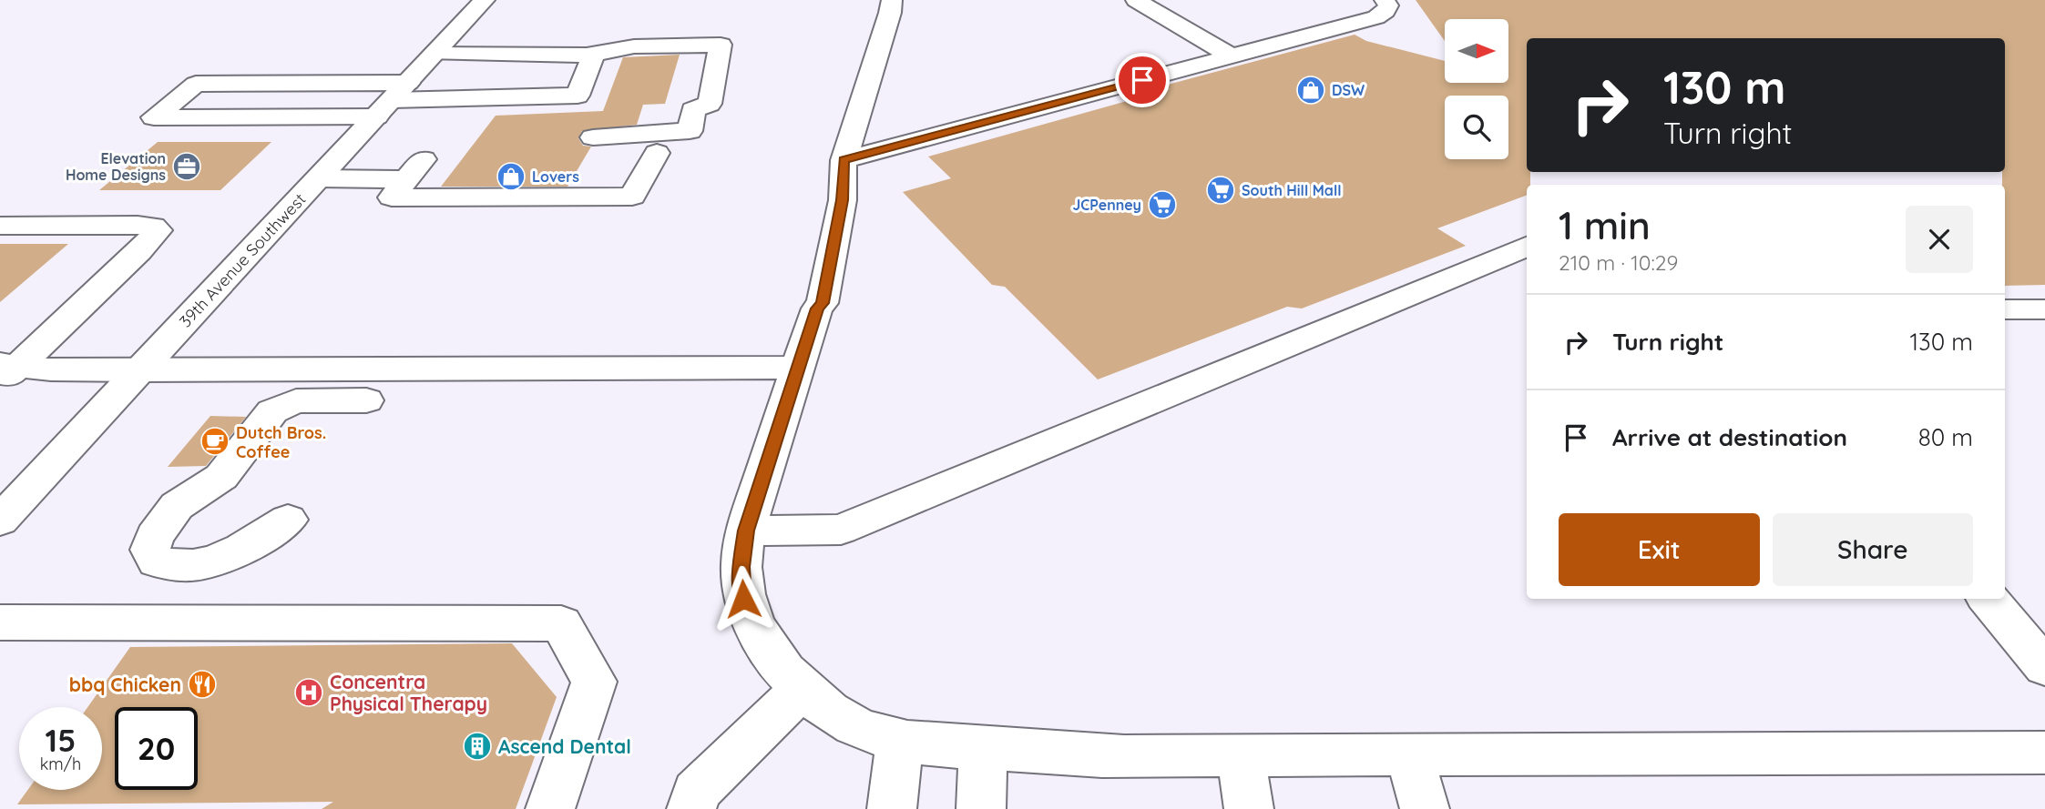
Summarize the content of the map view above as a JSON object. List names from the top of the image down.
{
  "streets": {
    "main road": ["39th Avenue Southwest"]
  },
  "places": {
    "shop": ["DSW", "Lovers"],
    "office": ["Elevation Home Designs"],
    "supermarket": ["South Hill Mall", "JCPenney"],
    "cafe": ["Dutch Bros. Coffee"],
    "restaurant": ["bbq Chicken"],
    "hospital": ["Concentra Physical Therapy"],
    "building": ["Ascend Dental"]
  },
  "north": "right",
  "page": {
    "turn": ["130 m", "Turn right"],
    "heading": ["1 min", "210 m · 10:29"],
    "list": [
      {
        "name": "Turn right",
        "value": "130 m"
      },
      {
        "name": "Arrive at destination",
        "value": "80 m"
      }
    ],
    "buttons": ["Exit", "Share"],
    "speed": "15 km/h",
    "limit": "20"
  }
}
